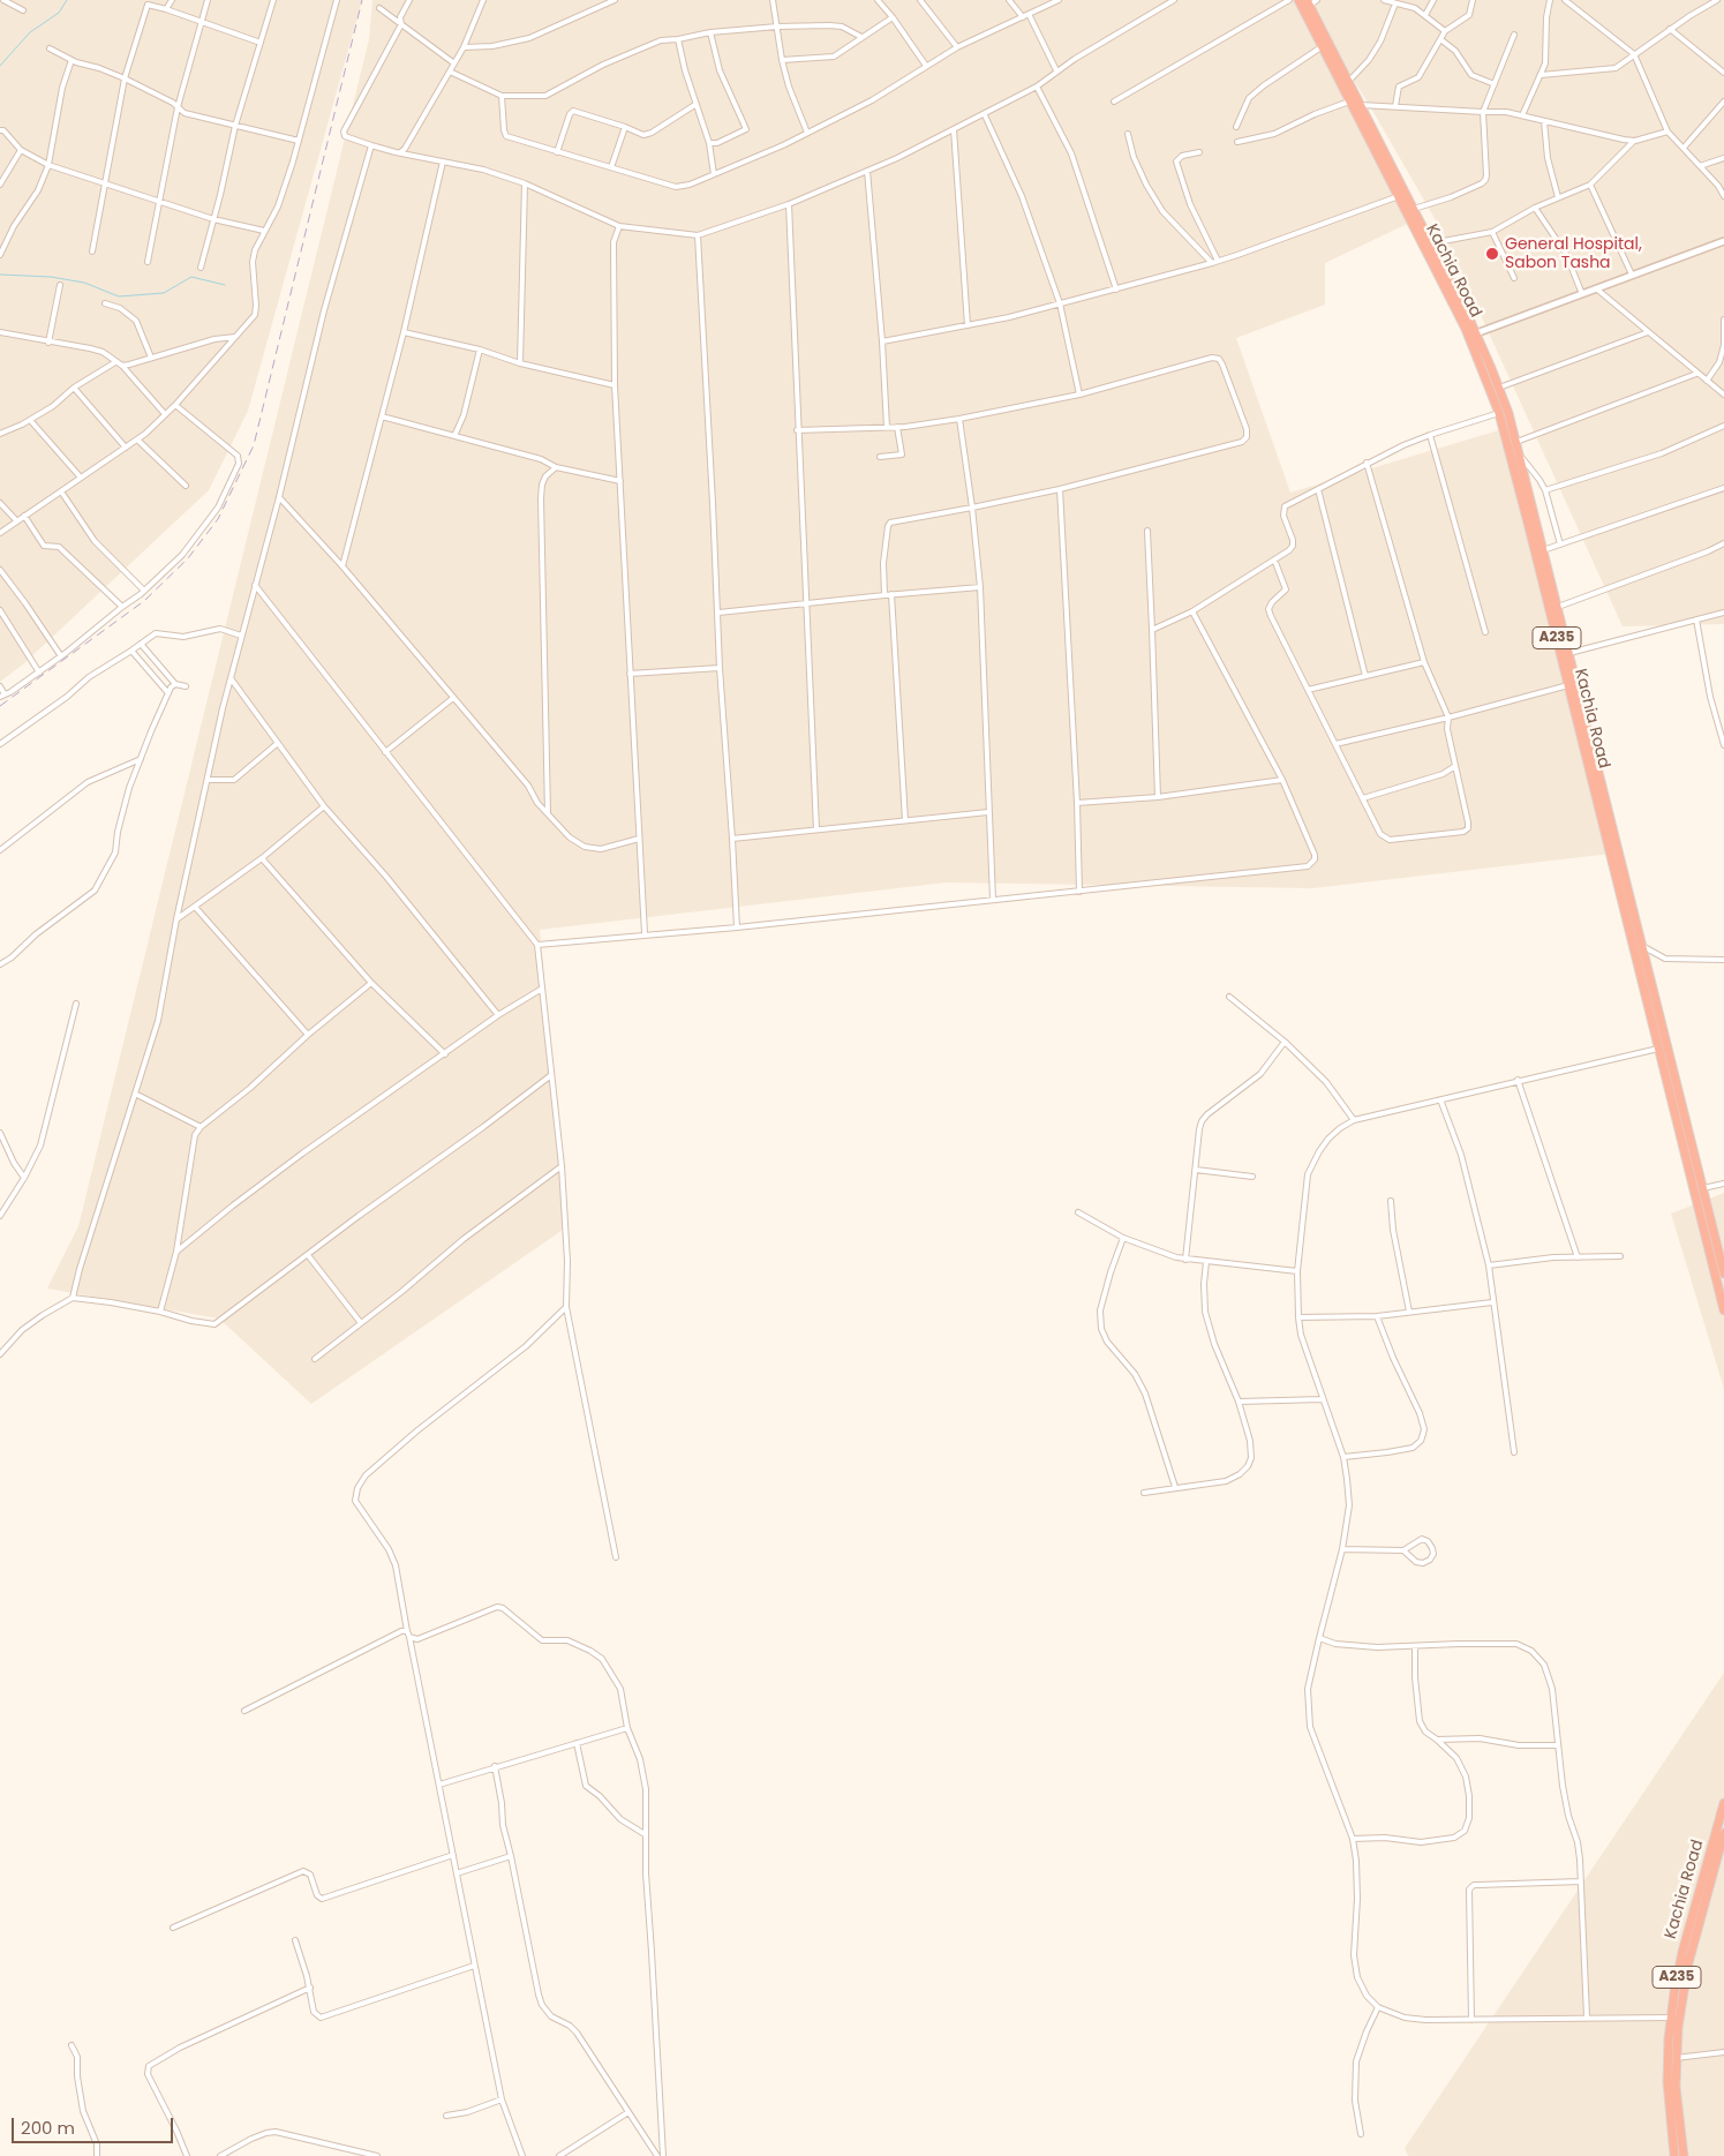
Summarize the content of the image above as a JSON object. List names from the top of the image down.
{
  "streets": {
    "highway": ["Kachia Road", "A235"]
  },
  "places": ["General Hospital, Sabon Tasha"],
  "scale_bar": "200 m"
}
